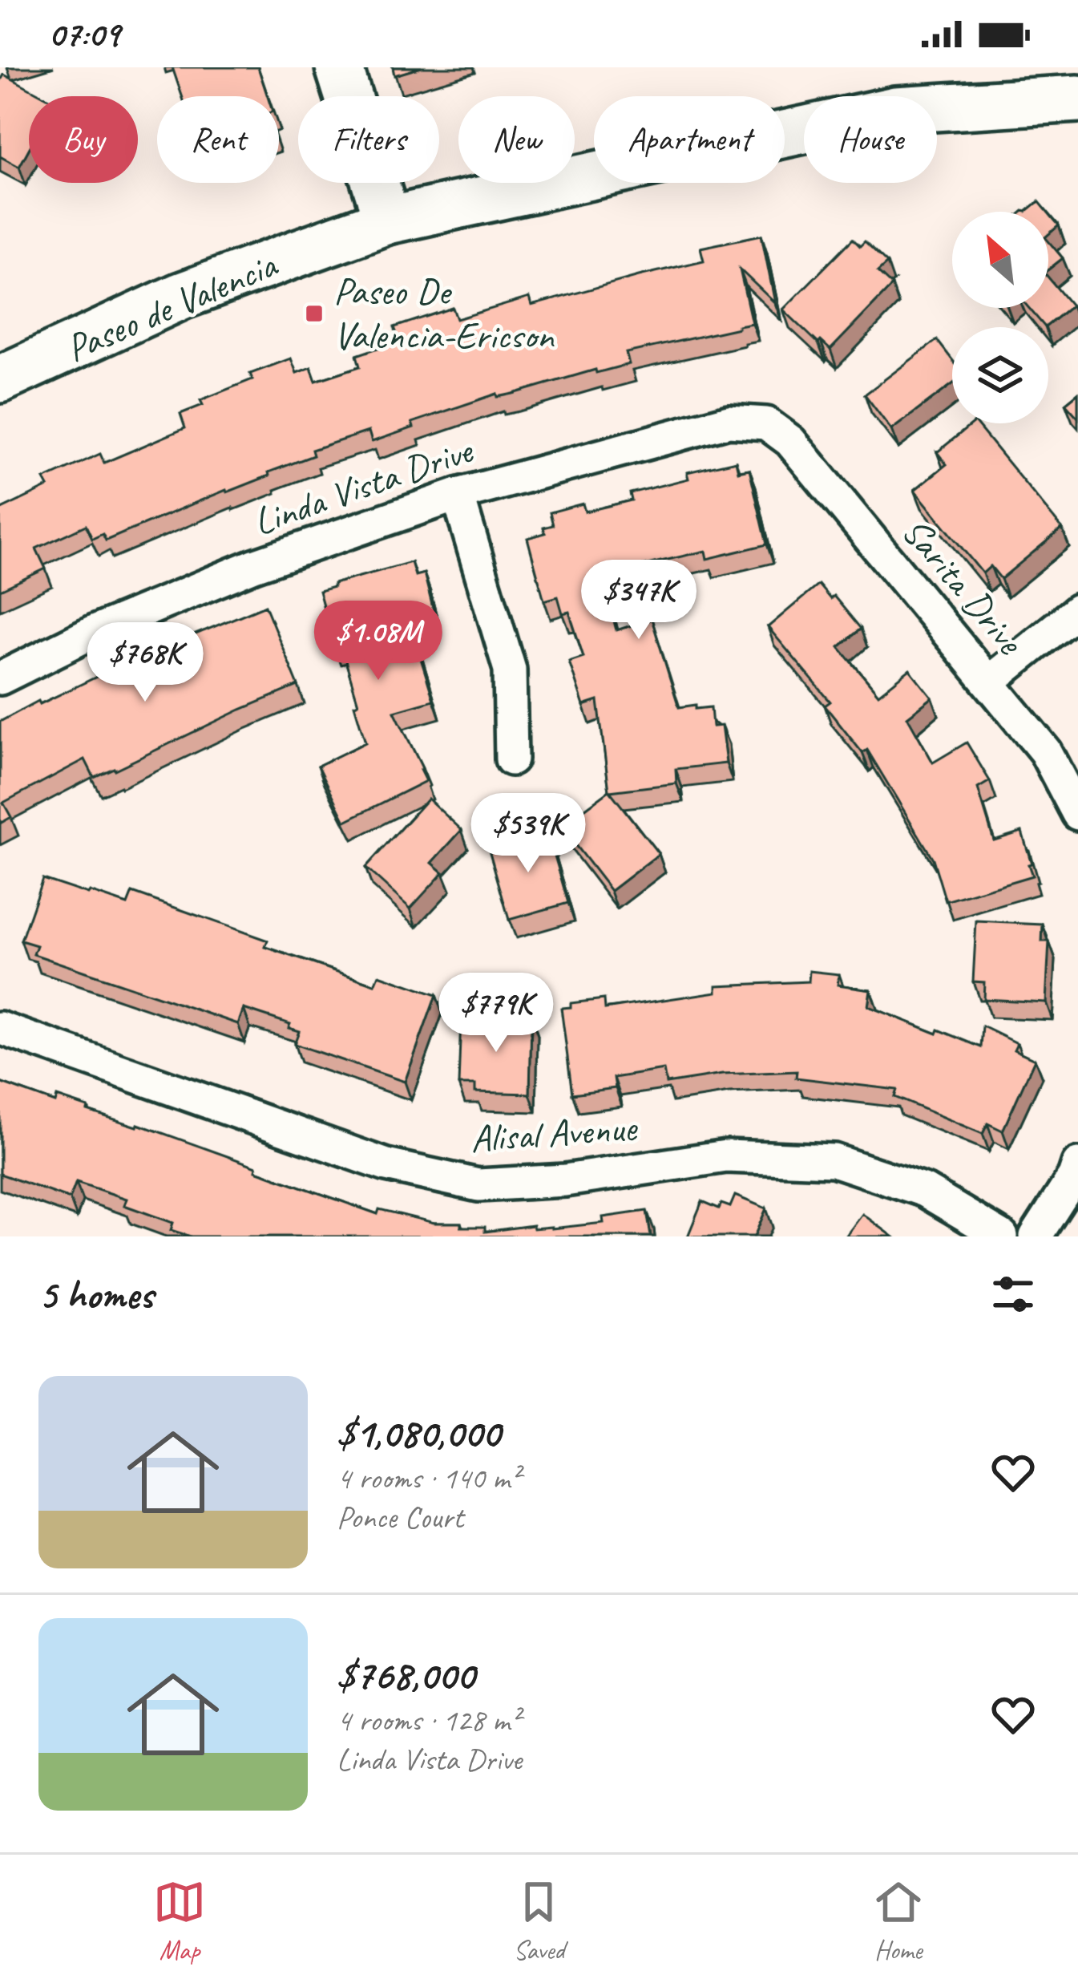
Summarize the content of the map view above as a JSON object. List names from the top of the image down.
{
  "streets": {
    "main road": ["Paseo de Valencia"],
    "street": ["Linda Vista Drive", "Sarita Drive", "Alisal Avenue"]
  },
  "crossings": [
    ["Linda Vista Drive", "Sarita Drive"]
  ],
  "places": {
    "transit": ["Paseo De Valencia-Ericson"]
  },
  "north": "top left",
  "page": {
    "status": "07:09",
    "chip": [
      "Buy",
      "Rent",
      "Filters",
      "New",
      "Apartment",
      "House"
    ],
    "price": [
      "$347K",
      "$1.08M",
      "$768K",
      "$539K",
      "$779K"
    ],
    "heading": "5 homes",
    "list": [
      {
        "name": "$1,080,000",
        "note": "4 rooms · 140 m² · Ponce Court"
      },
      {
        "name": "$768,000",
        "note": "4 rooms · 128 m² · Linda Vista Drive"
      }
    ],
    "tabs": ["Map", "Saved", "Home"]
  }
}
